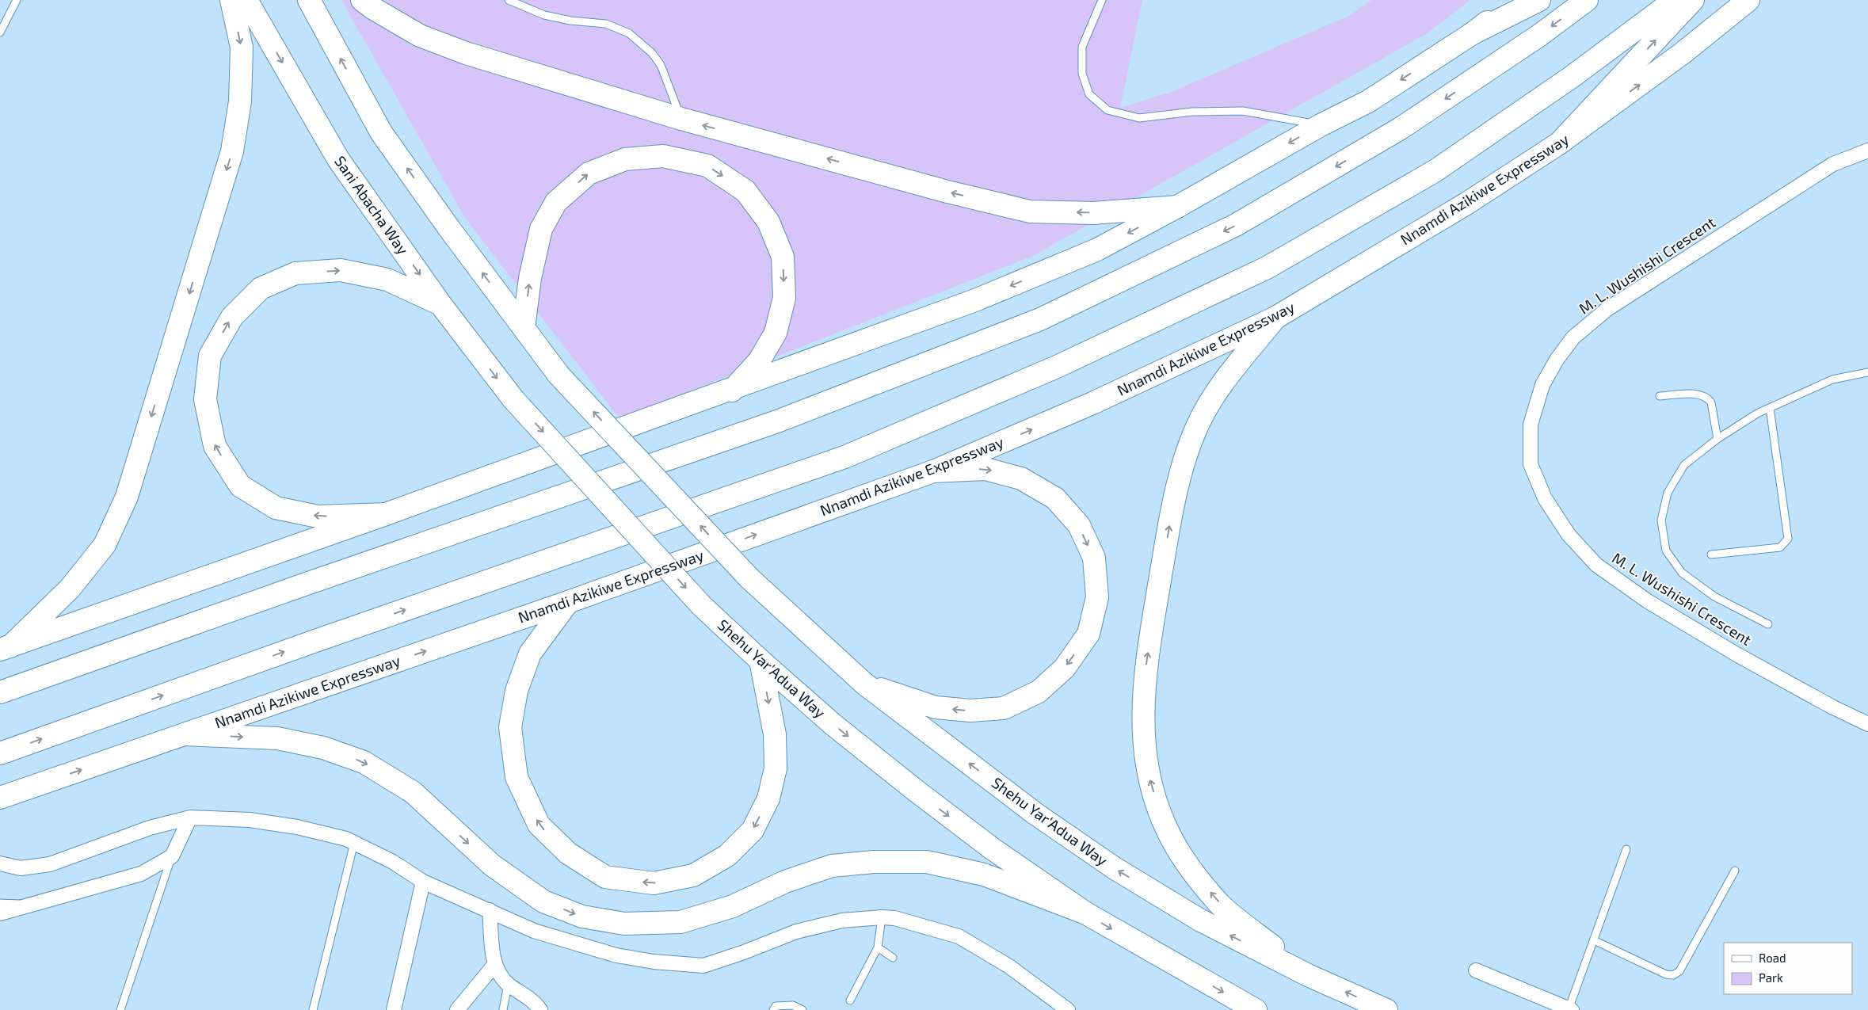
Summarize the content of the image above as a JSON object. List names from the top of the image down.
{
  "streets": {
    "highway": ["Nnamdi Azikiwe Expressway", "Sani Abacha Way", "Shehu Yar'Adua Way"],
    "street": ["M. L. Wushishi Crescent"]
  },
  "crossings": [
    ["Sani Abacha Way", "Shehu Yar'Adua Way"]
  ],
  "legend": ["Road", "Park"]
}
